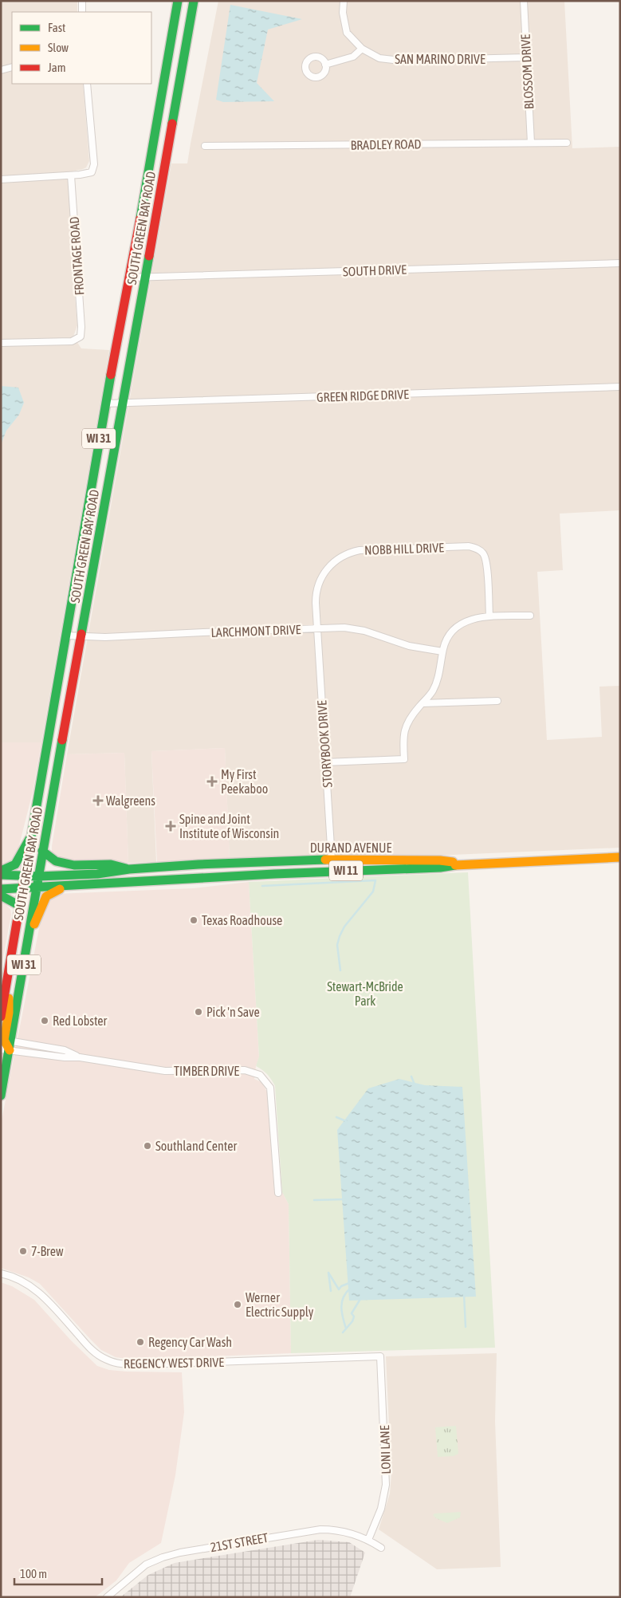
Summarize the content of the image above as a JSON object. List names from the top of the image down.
{
  "streets": {
    "main road": [
      "SOUTH GREEN BAY ROAD",
      "WI 31",
      "DURAND AVENUE",
      "WI 11"
    ],
    "street": [
      "SAN MARINO DRIVE",
      "BLOSSOM DRIVE",
      "BRADLEY ROAD",
      "FRONTAGE ROAD",
      "SOUTH DRIVE",
      "GREEN RIDGE DRIVE",
      "NOBB HILL DRIVE",
      "LARCHMONT DRIVE",
      "STORYBOOK DRIVE",
      "TIMBER DRIVE",
      "REGENCY WEST DRIVE",
      "LONI LANE",
      "21ST STREET"
    ]
  },
  "crossings": [
    ["SAN MARINO DRIVE", "BLOSSOM DRIVE"],
    ["BLOSSOM DRIVE", "BRADLEY ROAD"],
    ["SOUTH GREEN BAY ROAD", "SOUTH DRIVE"],
    ["SOUTH GREEN BAY ROAD", "GREEN RIDGE DRIVE"],
    ["SOUTH GREEN BAY ROAD", "LARCHMONT DRIVE"],
    ["SOUTH GREEN BAY ROAD", "DURAND AVENUE"],
    ["SOUTH GREEN BAY ROAD", "TIMBER DRIVE"],
    ["NOBB HILL DRIVE", "LARCHMONT DRIVE"],
    ["NOBB HILL DRIVE", "STORYBOOK DRIVE"],
    ["LARCHMONT DRIVE", "STORYBOOK DRIVE"],
    ["STORYBOOK DRIVE", "DURAND AVENUE"],
    ["REGENCY WEST DRIVE", "LONI LANE"],
    ["LONI LANE", "21ST STREET"]
  ],
  "parks": ["Stewart-McBride Park"],
  "places": {
    "health": ["My First Peekaboo", "Walgreens", "Spine and Joint Institute of Wisconsin"],
    "other": [
      "Texas Roadhouse",
      "Pick 'n Save",
      "Red Lobster",
      "Southland Center",
      "7-Brew",
      "Werner Electric Supply",
      "Regency Car Wash"
    ]
  },
  "legend": ["Fast", "Slow", "Jam"],
  "scale_bar": "100 m"
}
